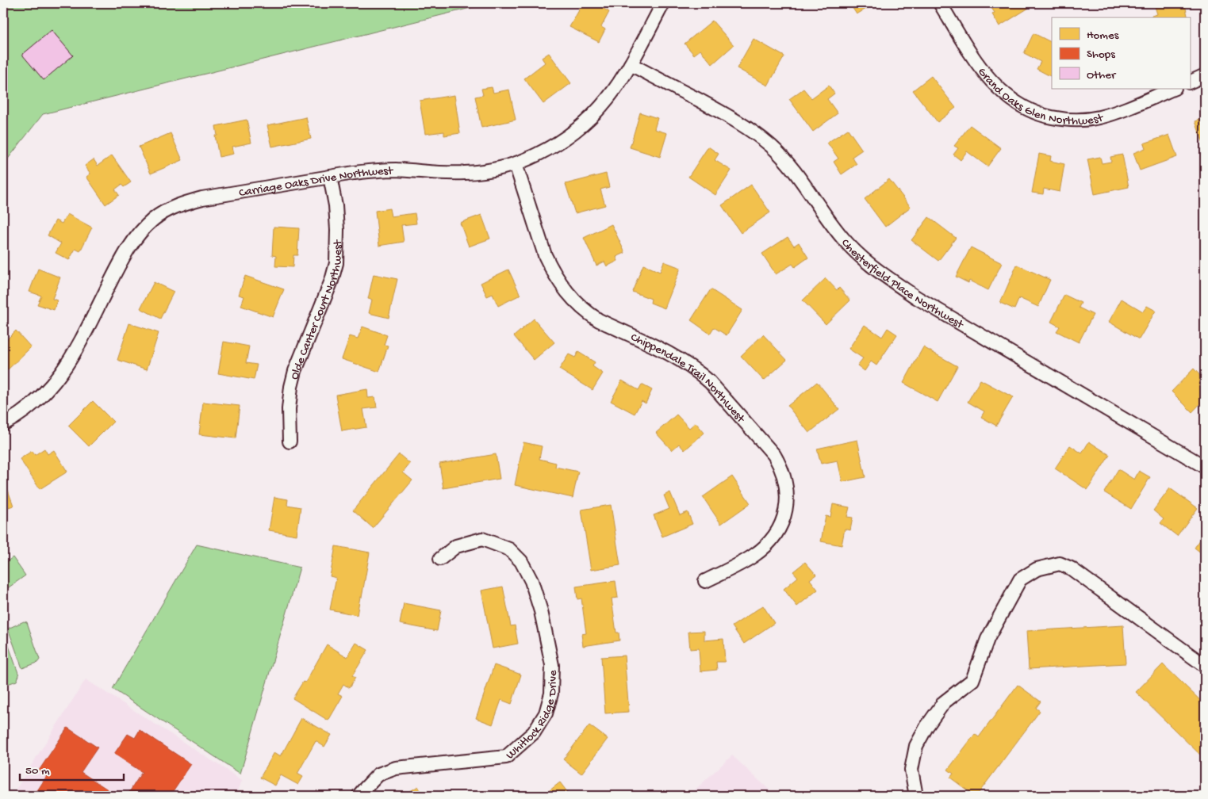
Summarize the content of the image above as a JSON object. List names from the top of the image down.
{
  "streets": {
    "street": [
      "Grand Oaks Glen Northwest",
      "Carriage Oaks Drive Northwest",
      "Chesterfield Place Northwest",
      "Olde Canter Court Northwest",
      "Chippendale Trail Northwest",
      "Whitlock Ridge Drive"
    ]
  },
  "crossings": [
    ["Carriage Oaks Drive Northwest", "Chesterfield Place Northwest"],
    ["Carriage Oaks Drive Northwest", "Olde Canter Court Northwest"],
    ["Carriage Oaks Drive Northwest", "Chippendale Trail Northwest"]
  ],
  "legend": ["Homes", "Shops", "Other"],
  "scale_bar": "50 m"
}
